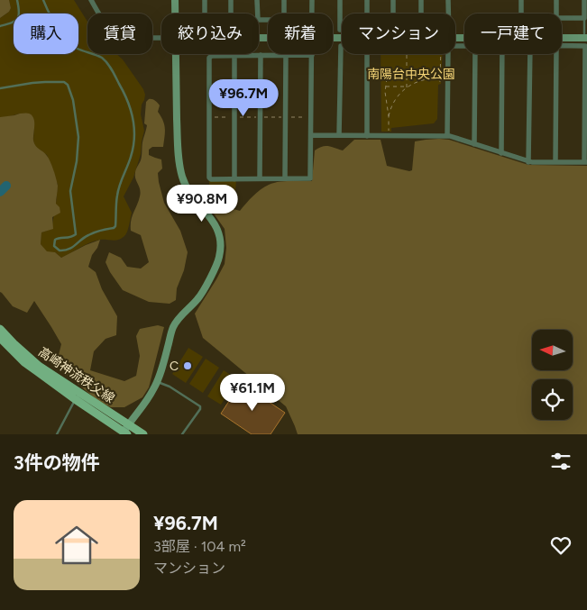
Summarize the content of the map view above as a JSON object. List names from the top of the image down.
{
  "streets": {
    "main road": ["高崎神流秩父線"]
  },
  "parks": ["南陽台中央公園"],
  "places": ["C"],
  "north": "left",
  "page": {
    "chip": [
      "購入",
      "賃貸",
      "絞り込み",
      "新着",
      "マンション",
      "一戸建て"
    ],
    "price": ["¥96.7M", "¥90.8M", "¥61.1M"],
    "heading": "3件の物件",
    "list": [
      {
        "name": "¥96.7M",
        "note": "3部屋 · 104 m² · マンション"
      }
    ]
  }
}
